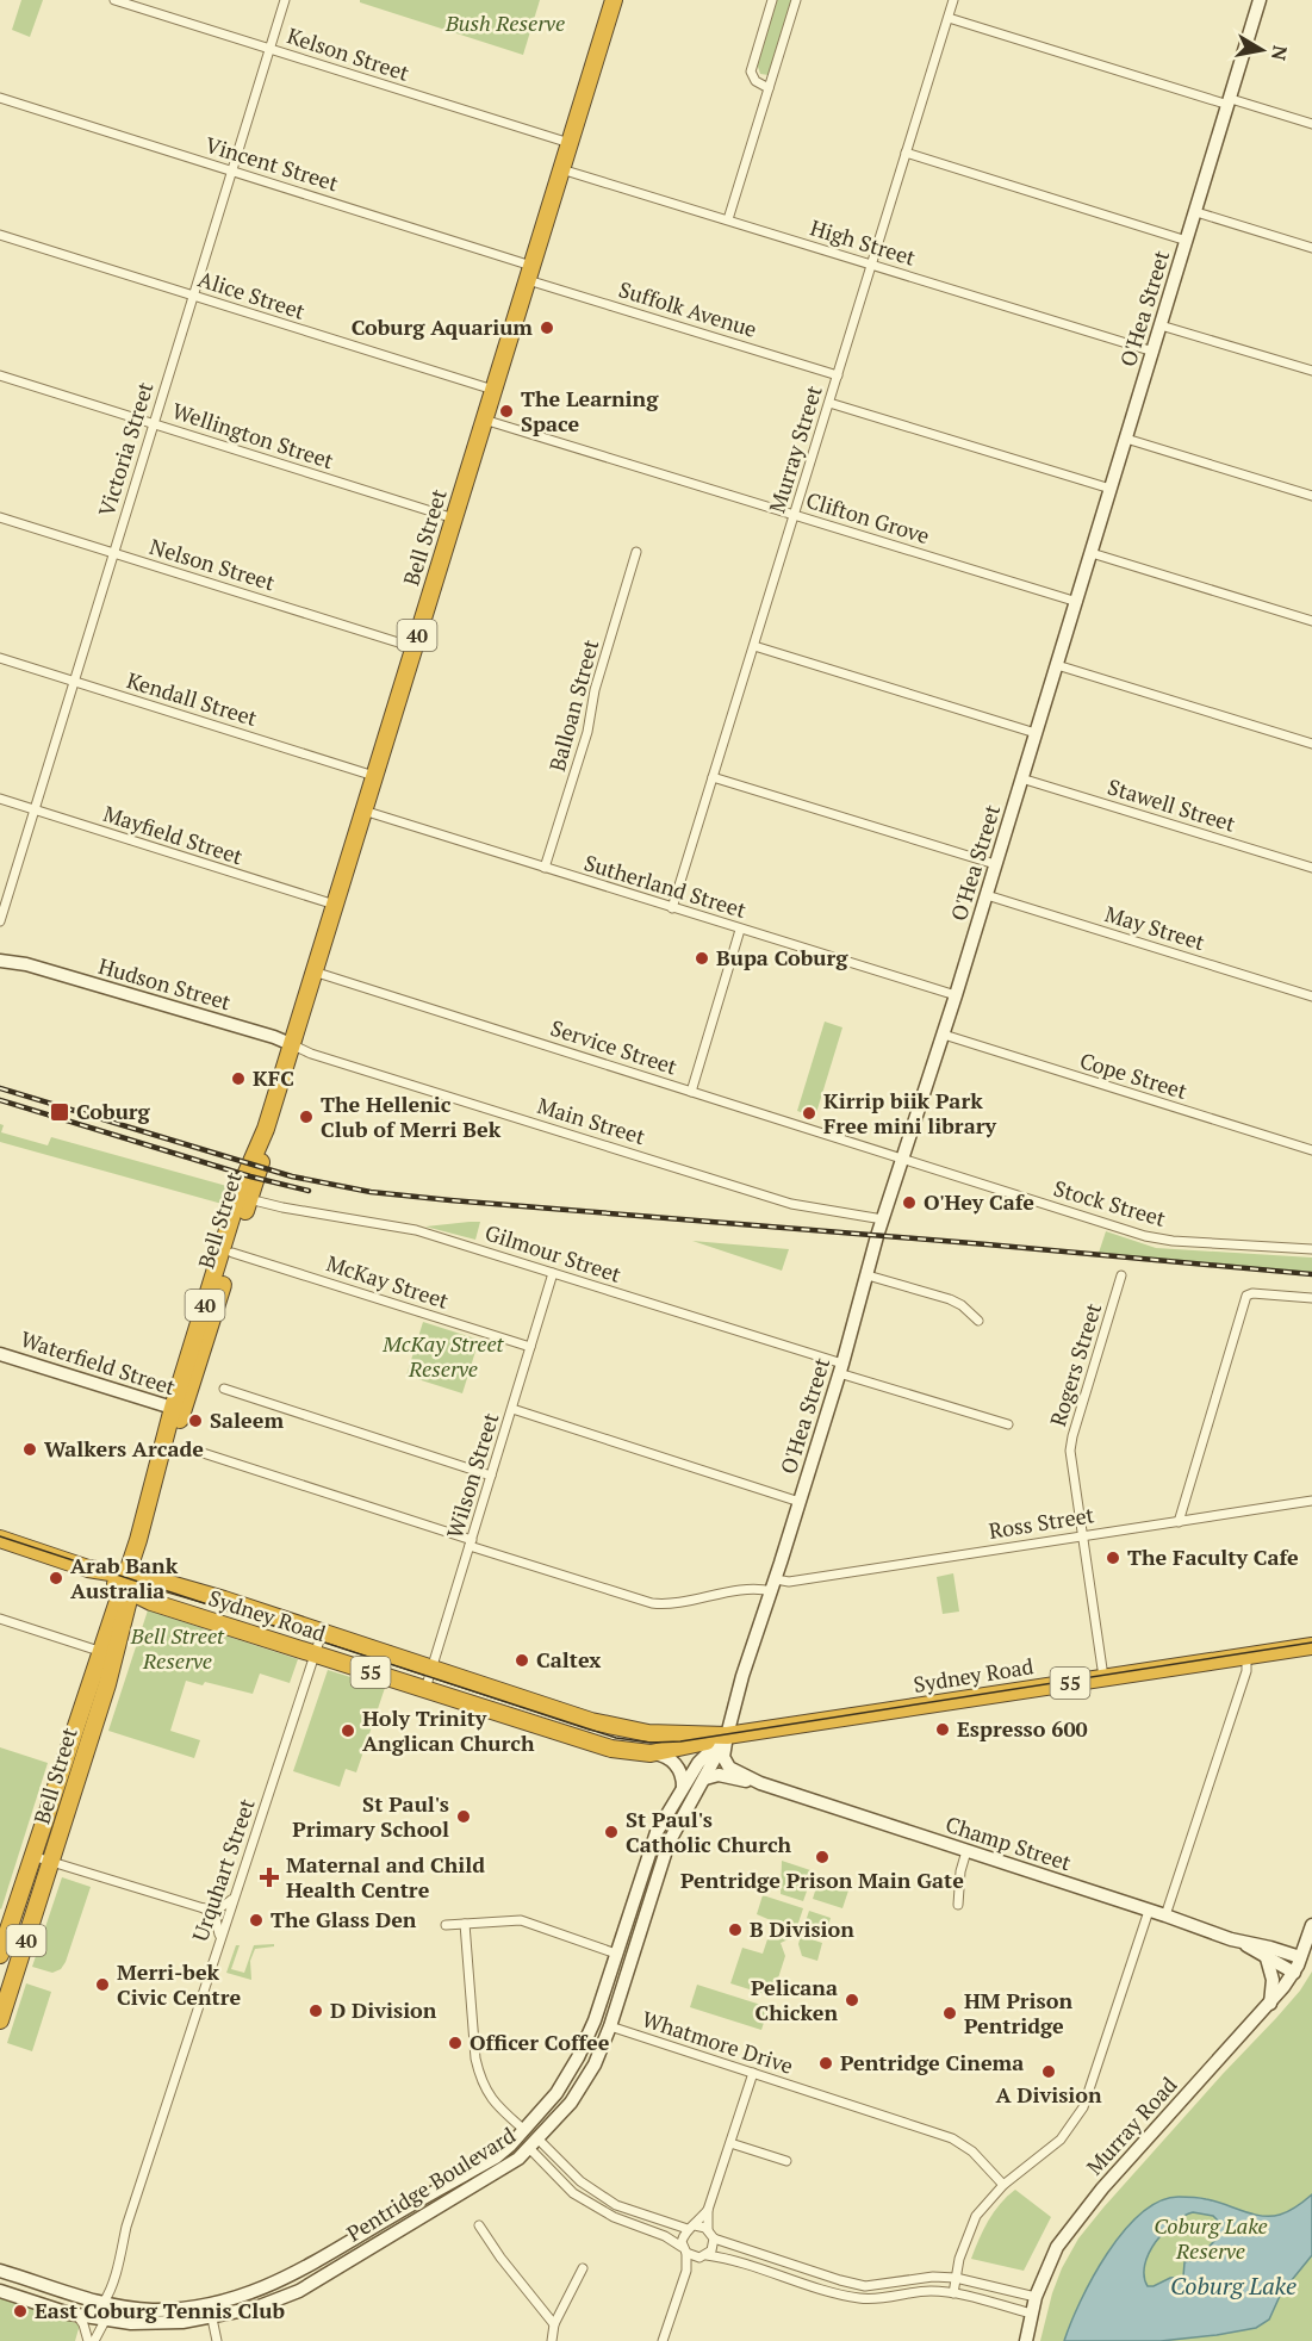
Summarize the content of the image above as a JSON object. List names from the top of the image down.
{
  "streets": {
    "highway": [
      "Bell Street",
      "40",
      "Sydney Road",
      "55"
    ],
    "street": [
      "Kelson Street",
      "Vincent Street",
      "High Street",
      "Alice Street",
      "O'Hea Street",
      "Suffolk Avenue",
      "Wellington Street",
      "Victoria Street",
      "Murray Street",
      "Clifton Grove",
      "Nelson Street",
      "Kendall Street",
      "Balloan Street",
      "Stawell Street",
      "Mayfield Street",
      "Sutherland Street",
      "May Street",
      "Hudson Street",
      "Service Street",
      "Cope Street",
      "Main Street",
      "Stock Street",
      "Gilmour Street",
      "McKay Street",
      "Waterfield Street",
      "Rogers Street",
      "Wilson Street",
      "Ross Street",
      "Champ Street",
      "Urquhart Street",
      "Whatmore Drive",
      "Murray Road",
      "Pentridge Boulevard"
    ]
  },
  "crossings": [
    ["Kelson Street", "Victoria Street"],
    ["Kelson Street", "Bell Street"],
    ["Vincent Street", "Suffolk Avenue"],
    ["Vincent Street", "Victoria Street"],
    ["Vincent Street", "Bell Street"],
    ["High Street", "O'Hea Street"],
    ["High Street", "Murray Street"],
    ["High Street", "Bell Street"],
    ["Alice Street", "Victoria Street"],
    ["Alice Street", "Bell Street"],
    ["O'Hea Street", "Clifton Grove"],
    ["O'Hea Street", "Stawell Street"],
    ["O'Hea Street", "Sutherland Street"],
    ["O'Hea Street", "May Street"],
    ["O'Hea Street", "Service Street"],
    ["O'Hea Street", "Cope Street"],
    ["O'Hea Street", "Main Street"],
    ["O'Hea Street", "Stock Street"],
    ["O'Hea Street", "Gilmour Street"],
    ["O'Hea Street", "Ross Street"],
    ["O'Hea Street", "Sydney Road"],
    ["O'Hea Street", "Champ Street"],
    ["O'Hea Street", "Pentridge Boulevard"],
    ["Suffolk Avenue", "Murray Street"],
    ["Suffolk Avenue", "Bell Street"],
    ["Wellington Street", "Victoria Street"],
    ["Wellington Street", "Bell Street"],
    ["Victoria Street", "Nelson Street"],
    ["Victoria Street", "Kendall Street"],
    ["Victoria Street", "Mayfield Street"],
    ["Murray Street", "Clifton Grove"],
    ["Murray Street", "Sutherland Street"],
    ["Clifton Grove", "Bell Street"],
    ["Bell Street", "Nelson Street"],
    ["Bell Street", "Kendall Street"],
    ["Bell Street", "Mayfield Street"],
    ["Bell Street", "Sutherland Street"],
    ["Bell Street", "Hudson Street"],
    ["Bell Street", "Service Street"],
    ["Bell Street", "Main Street"],
    ["Bell Street", "Gilmour Street"],
    ["Bell Street", "McKay Street"],
    ["Bell Street", "Waterfield Street"],
    ["Bell Street", "Sydney Road"],
    ["Balloan Street", "Sutherland Street"],
    ["Hudson Street", "Main Street"],
    ["Service Street", "Stock Street"],
    ["Gilmour Street", "Wilson Street"],
    ["McKay Street", "Wilson Street"],
    ["Rogers Street", "Ross Street"],
    ["Rogers Street", "Sydney Road"],
    ["Wilson Street", "Ross Street"],
    ["Wilson Street", "Sydney Road"],
    ["Sydney Road", "Champ Street"],
    ["Sydney Road", "Urquhart Street"],
    ["Sydney Road", "Pentridge Boulevard"],
    ["Champ Street", "Murray Road"],
    ["Champ Street", "Pentridge Boulevard"],
    ["Urquhart Street", "Pentridge Boulevard"],
    ["Whatmore Drive", "Pentridge Boulevard"]
  ],
  "water": ["Coburg Lake"],
  "parks": [
    "Bush Reserve",
    "McKay Street Reserve",
    "Bell Street Reserve",
    "Coburg Lake Reserve"
  ],
  "places": {
    "other": [
      "Coburg Aquarium",
      "The Learning Space",
      "Bupa Coburg",
      "KFC",
      "Kirrip biik Park Free mini library",
      "The Hellenic Club of Merri Bek",
      "O'Hey Cafe",
      "Saleem",
      "Walkers Arcade",
      "The Faculty Cafe",
      "Arab Bank Australia",
      "Caltex",
      "Espresso 600",
      "Holy Trinity Anglican Church",
      "St Paul's Primary School",
      "St Paul's Catholic Church",
      "Pentridge Prison Main Gate",
      "The Glass Den",
      "B Division",
      "Merri-bek Civic Centre",
      "Pelicana Chicken",
      "D Division",
      "HM Prison Pentridge",
      "Officer Coffee",
      "Pentridge Cinema",
      "A Division",
      "East Coburg Tennis Club"
    ],
    "transit": ["Coburg"],
    "health": ["Maternal and Child Health Centre"]
  },
  "north": "right"
}
